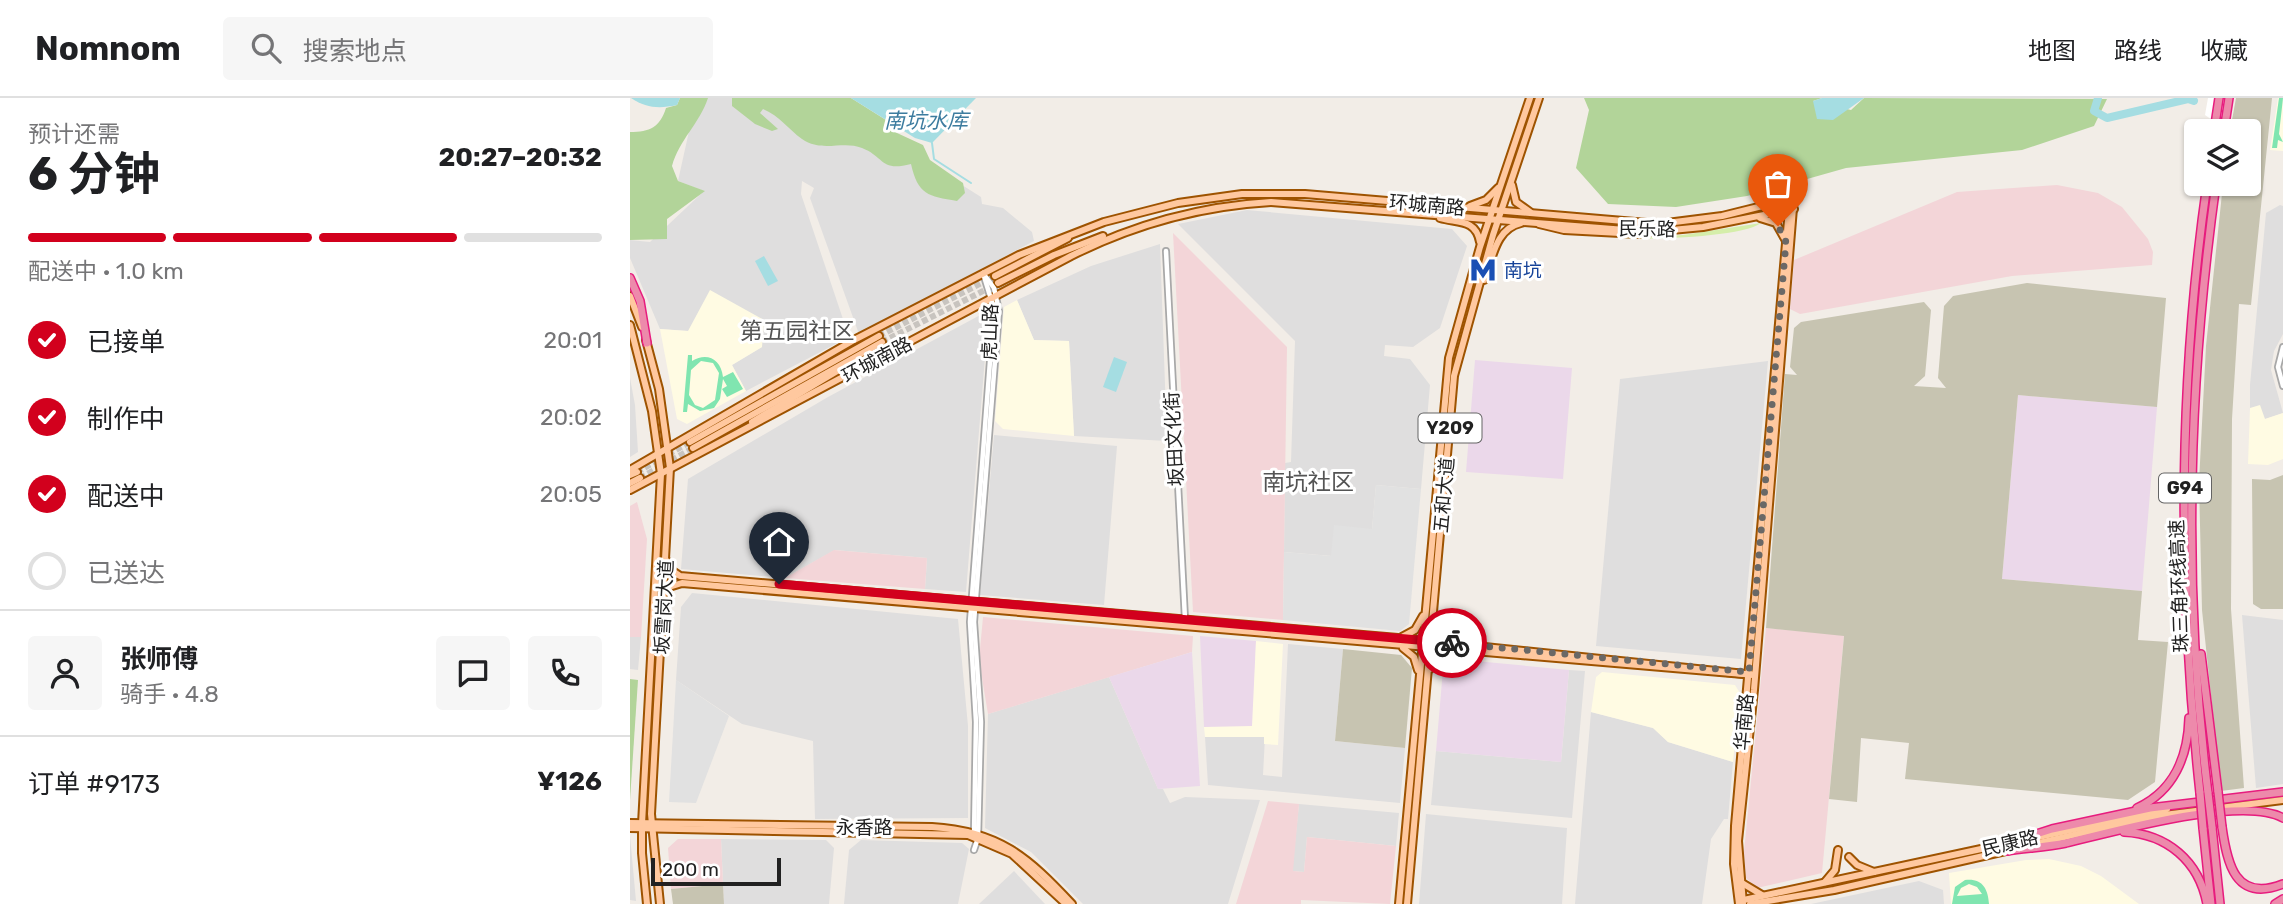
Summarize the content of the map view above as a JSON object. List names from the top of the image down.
{
  "streets": {
    "highway": ["G94", "珠三角环线高速"],
    "main road": [
      "环城南路",
      "民乐路",
      "Y209",
      "五和大道",
      "坂雪岗大道",
      "华南路",
      "永香路",
      "民康路"
    ],
    "street": ["虎山路", "坂田文化街"]
  },
  "crossings": [
    ["环城南路", "民乐路"],
    ["环城南路", "虎山路"],
    ["环城南路", "五和大道"],
    ["环城南路", "坂雪岗大道"],
    ["民乐路", "五和大道"],
    ["民乐路", "华南路"],
    ["虎山路", "永香路"],
    ["坂雪岗大道", "永香路"],
    ["华南路", "民康路"]
  ],
  "districts": ["第五园社区", "南坑社区"],
  "water": ["南坑水库"],
  "places": {
    "metro station": ["南坑"]
  },
  "scale_bar": "200 m",
  "page": {
    "header": "Nomnom",
    "search": "搜索地点",
    "nav": ["地图", "路线", "收藏"],
    "heading": ["6 分钟", "预计还需", "20:27–20:32"],
    "panel": [
      "张师傅",
      "骑手 · 4.8",
      "订单 #9173",
      "¥126"
    ],
    "bar": "配送中 · 1.0 km",
    "list": [
      ["已接单", "20:01"],
      ["制作中", "20:02"],
      ["配送中", "20:05"],
      "已送达"
    ],
    "scale": "200 m"
  }
}
